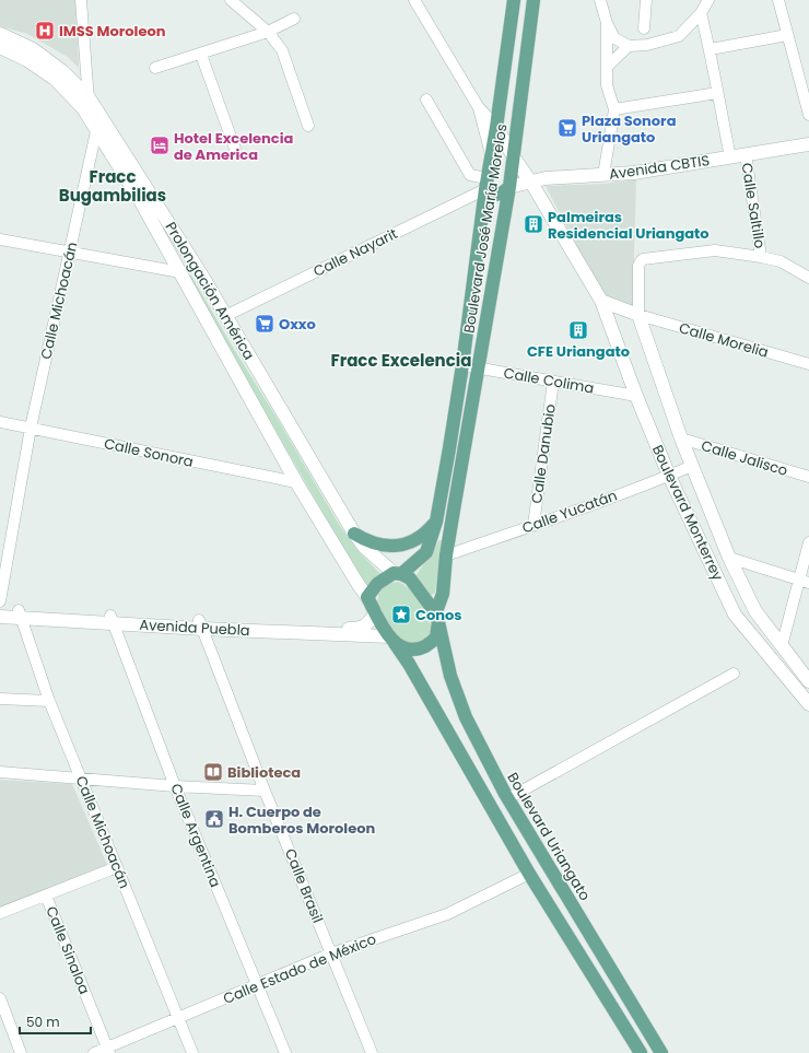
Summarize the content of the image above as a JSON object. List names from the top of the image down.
{
  "streets": {
    "main road": ["Boulevard José María Morelos", "Boulevard Uriangato"],
    "street": [
      "Avenida CBTIS",
      "Calle Saltillo",
      "Calle Nayarit",
      "Prolongación América",
      "Calle Michoacán",
      "Calle Morelia",
      "Calle Colima",
      "Calle Sonora",
      "Calle Danubio",
      "Calle Jalisco",
      "Calle Yucatán",
      "Boulevard Monterrey",
      "Avenida Puebla",
      "Calle Argentina",
      "Calle Brasil",
      "Calle Sinaloa",
      "Calle Estado de México"
    ]
  },
  "crossings": [
    ["Avenida CBTIS", "Calle Saltillo"],
    ["Avenida CBTIS", "Boulevard José María Morelos"],
    ["Avenida CBTIS", "Boulevard Monterrey"],
    ["Boulevard José María Morelos", "Calle Nayarit"],
    ["Boulevard José María Morelos", "Prolongación América"],
    ["Boulevard José María Morelos", "Calle Colima"],
    ["Boulevard José María Morelos", "Calle Yucatán"],
    ["Boulevard José María Morelos", "Boulevard Monterrey"],
    ["Boulevard José María Morelos", "Avenida Puebla"],
    ["Boulevard José María Morelos", "Boulevard Uriangato"],
    ["Calle Nayarit", "Prolongación América"],
    ["Prolongación América", "Calle Michoacán"],
    ["Prolongación América", "Calle Sonora"],
    ["Prolongación América", "Avenida Puebla"],
    ["Prolongación América", "Boulevard Uriangato"],
    ["Calle Michoacán", "Calle Sonora"],
    ["Calle Michoacán", "Avenida Puebla"],
    ["Calle Michoacán", "Calle Estado de México"],
    ["Calle Morelia", "Boulevard Monterrey"],
    ["Calle Colima", "Calle Danubio"],
    ["Calle Colima", "Boulevard Monterrey"],
    ["Calle Danubio", "Calle Yucatán"],
    ["Calle Jalisco", "Boulevard Monterrey"],
    ["Calle Yucatán", "Boulevard Monterrey"],
    ["Avenida Puebla", "Calle Argentina"],
    ["Avenida Puebla", "Boulevard Uriangato"],
    ["Avenida Puebla", "Calle Brasil"],
    ["Calle Argentina", "Calle Estado de México"],
    ["Calle Brasil", "Calle Estado de México"],
    ["Calle Sinaloa", "Calle Estado de México"]
  ],
  "districts": ["Fracc Bugambilias", "Fracc Excelencia"],
  "places": {
    "hospital": ["IMSS Moroleon"],
    "supermarket": ["Plaza Sonora Uriangato", "Oxxo"],
    "hotel": ["Hotel Excelencia de America"],
    "building": ["Palmeiras Residencial Uriangato", "CFE Uriangato"],
    "place": ["Conos"],
    "library": ["Biblioteca"],
    "public building": ["H. Cuerpo de Bomberos Moroleon"]
  },
  "scale_bar": "50 m"
}
